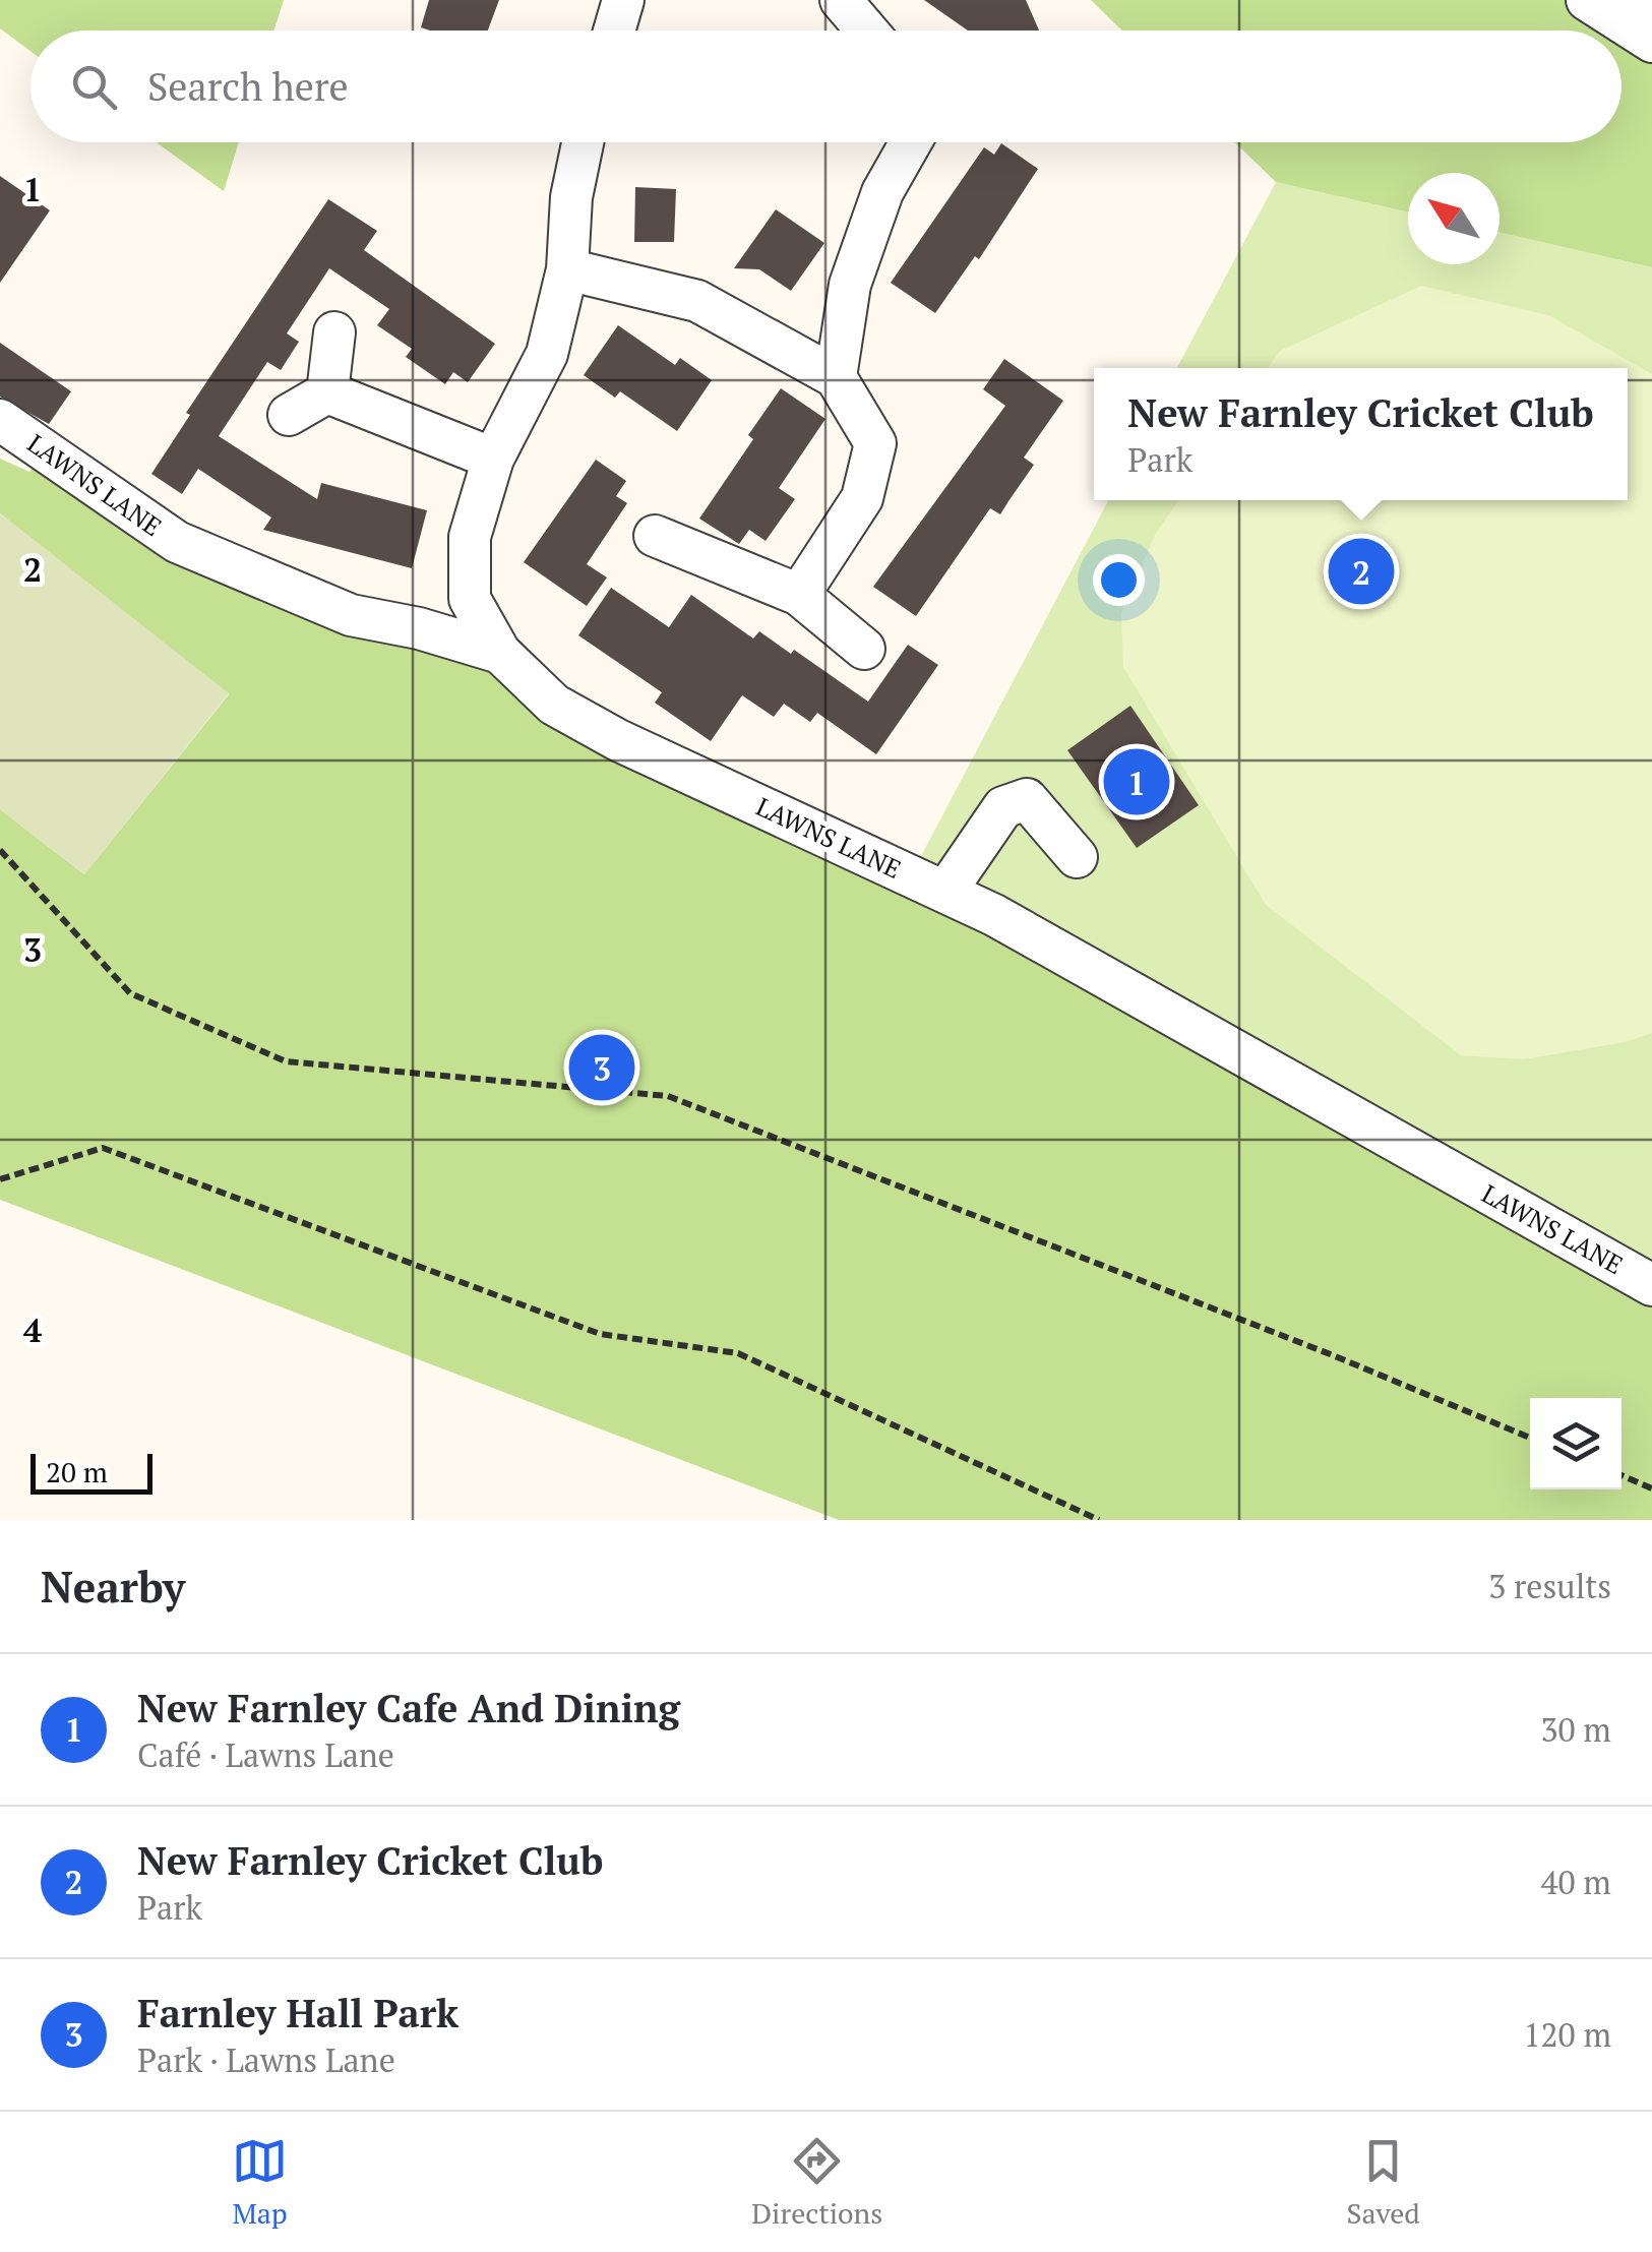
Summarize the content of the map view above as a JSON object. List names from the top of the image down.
{
  "streets": {
    "street": ["LAWNS LANE"]
  },
  "scale_bar": "20 m",
  "north": "top left",
  "page": {
    "search": "Search here",
    "popup": ["New Farnley Cricket Club", "Park"],
    "pins": ["2", "1", "3"],
    "scale": "20 m",
    "heading": ["Nearby", "3 results"],
    "list": [
      {
        "mark": "1",
        "name": "New Farnley Cafe And Dining",
        "note": "Café · Lawns Lane",
        "value": "30 m"
      },
      {
        "mark": "2",
        "name": "New Farnley Cricket Club",
        "note": "Park",
        "value": "40 m"
      },
      {
        "mark": "3",
        "name": "Farnley Hall Park",
        "note": "Park · Lawns Lane",
        "value": "120 m"
      }
    ],
    "nav": ["Map", "Directions", "Saved"]
  },
  "grid": {
    "rows": [
      "1",
      "2",
      "3",
      "4"
    ]
  }
}
